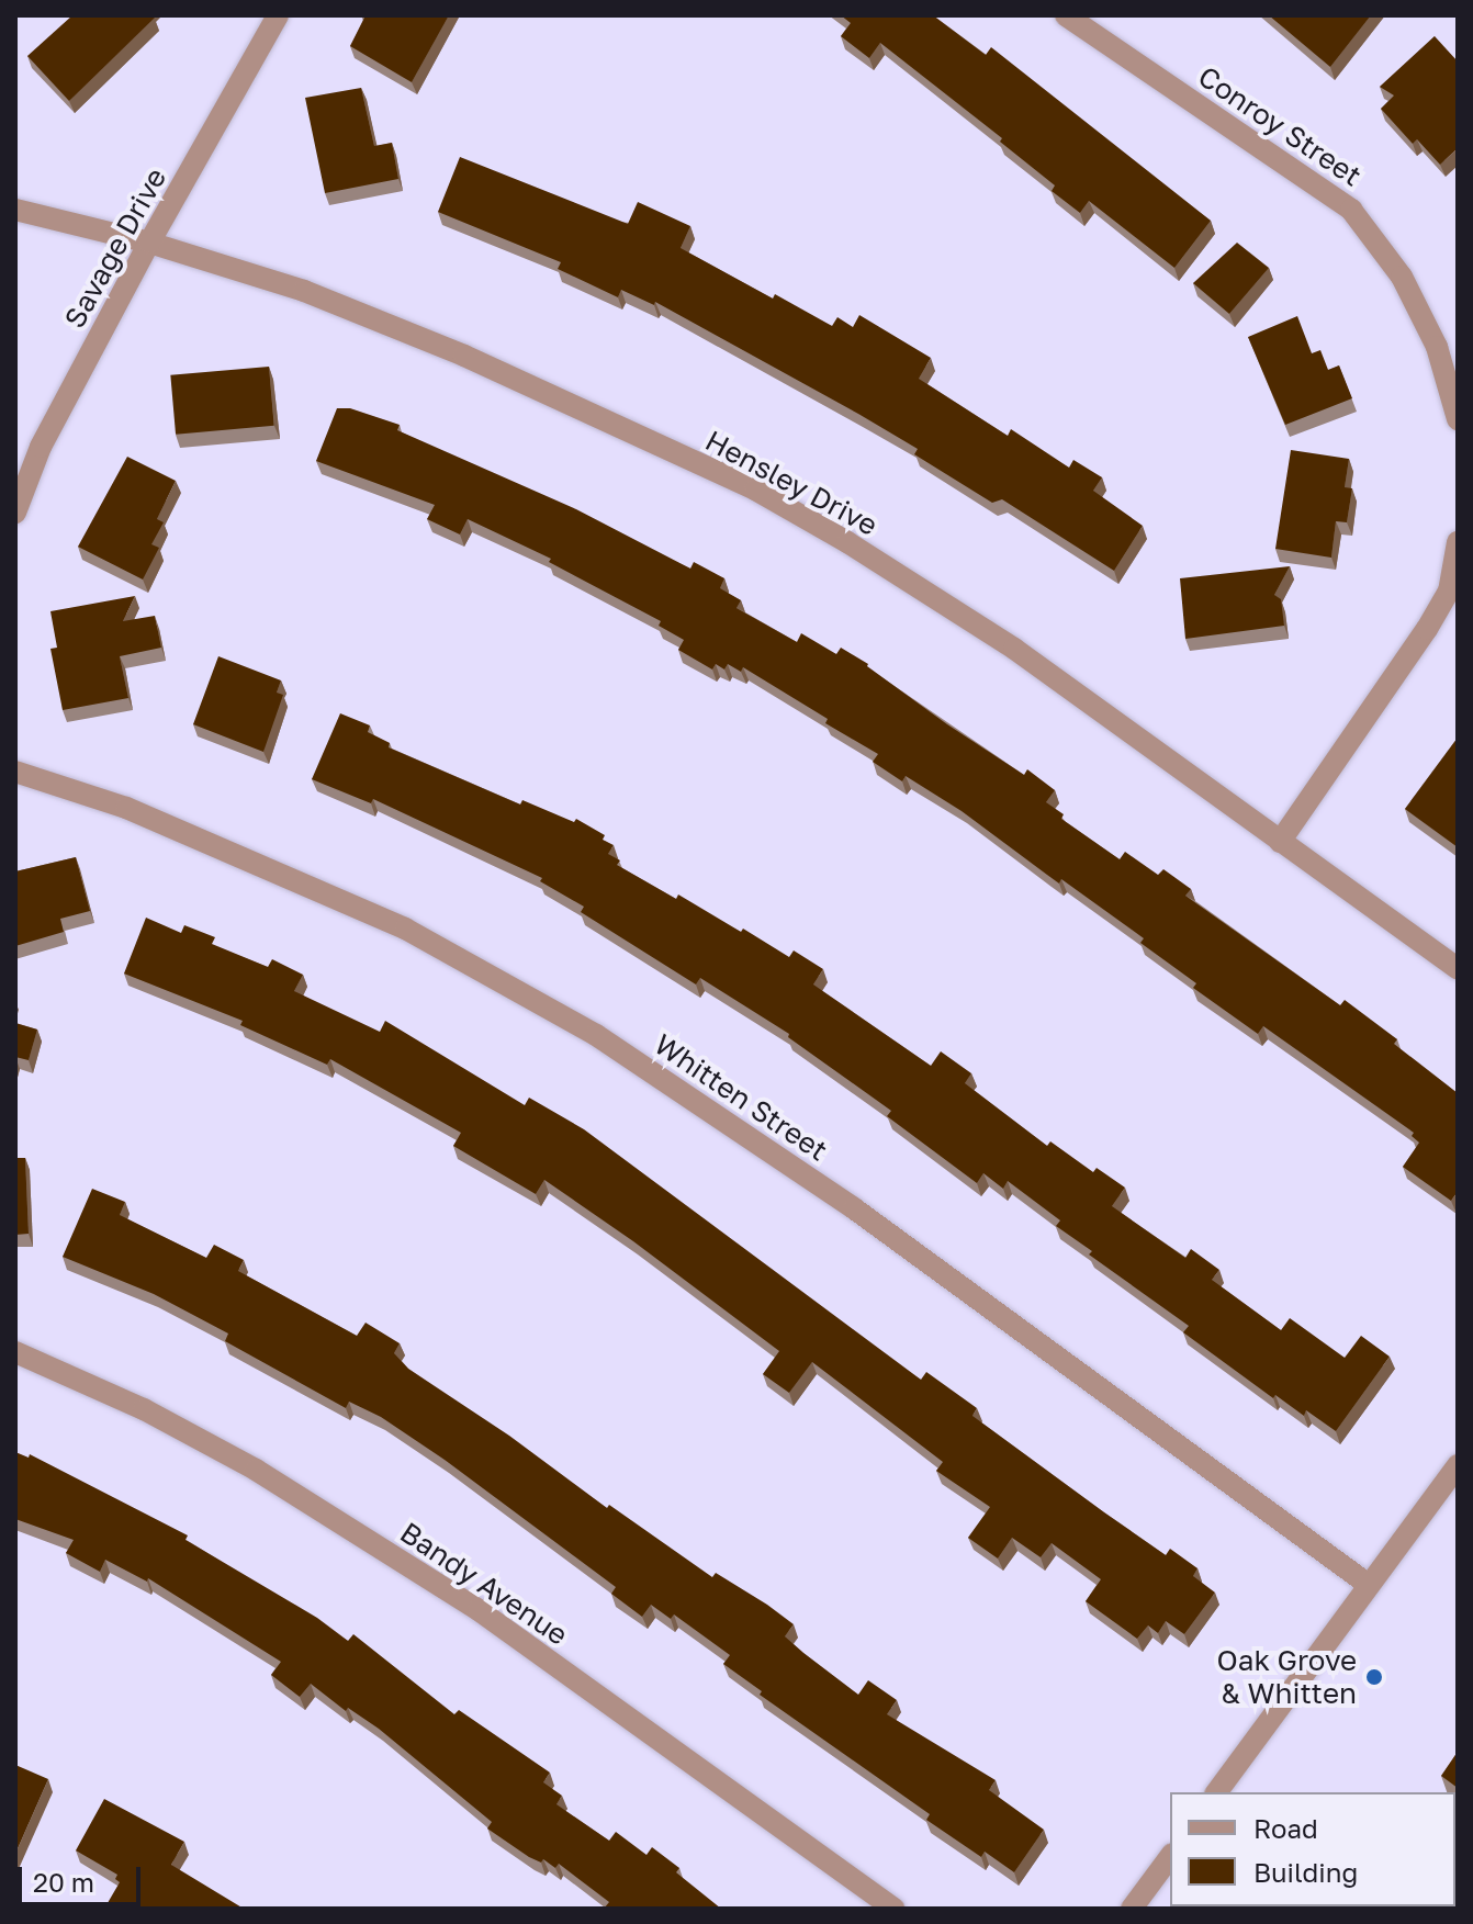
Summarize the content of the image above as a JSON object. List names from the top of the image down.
{
  "streets": {
    "street": [
      "Conroy Street",
      "Savage Drive",
      "Hensley Drive",
      "Whitten Street",
      "Bandy Avenue"
    ]
  },
  "crossings": [
    ["Savage Drive", "Hensley Drive"]
  ],
  "places": ["Oak Grove & Whitten"],
  "legend": ["Road", "Building"],
  "scale_bar": "20 m"
}
